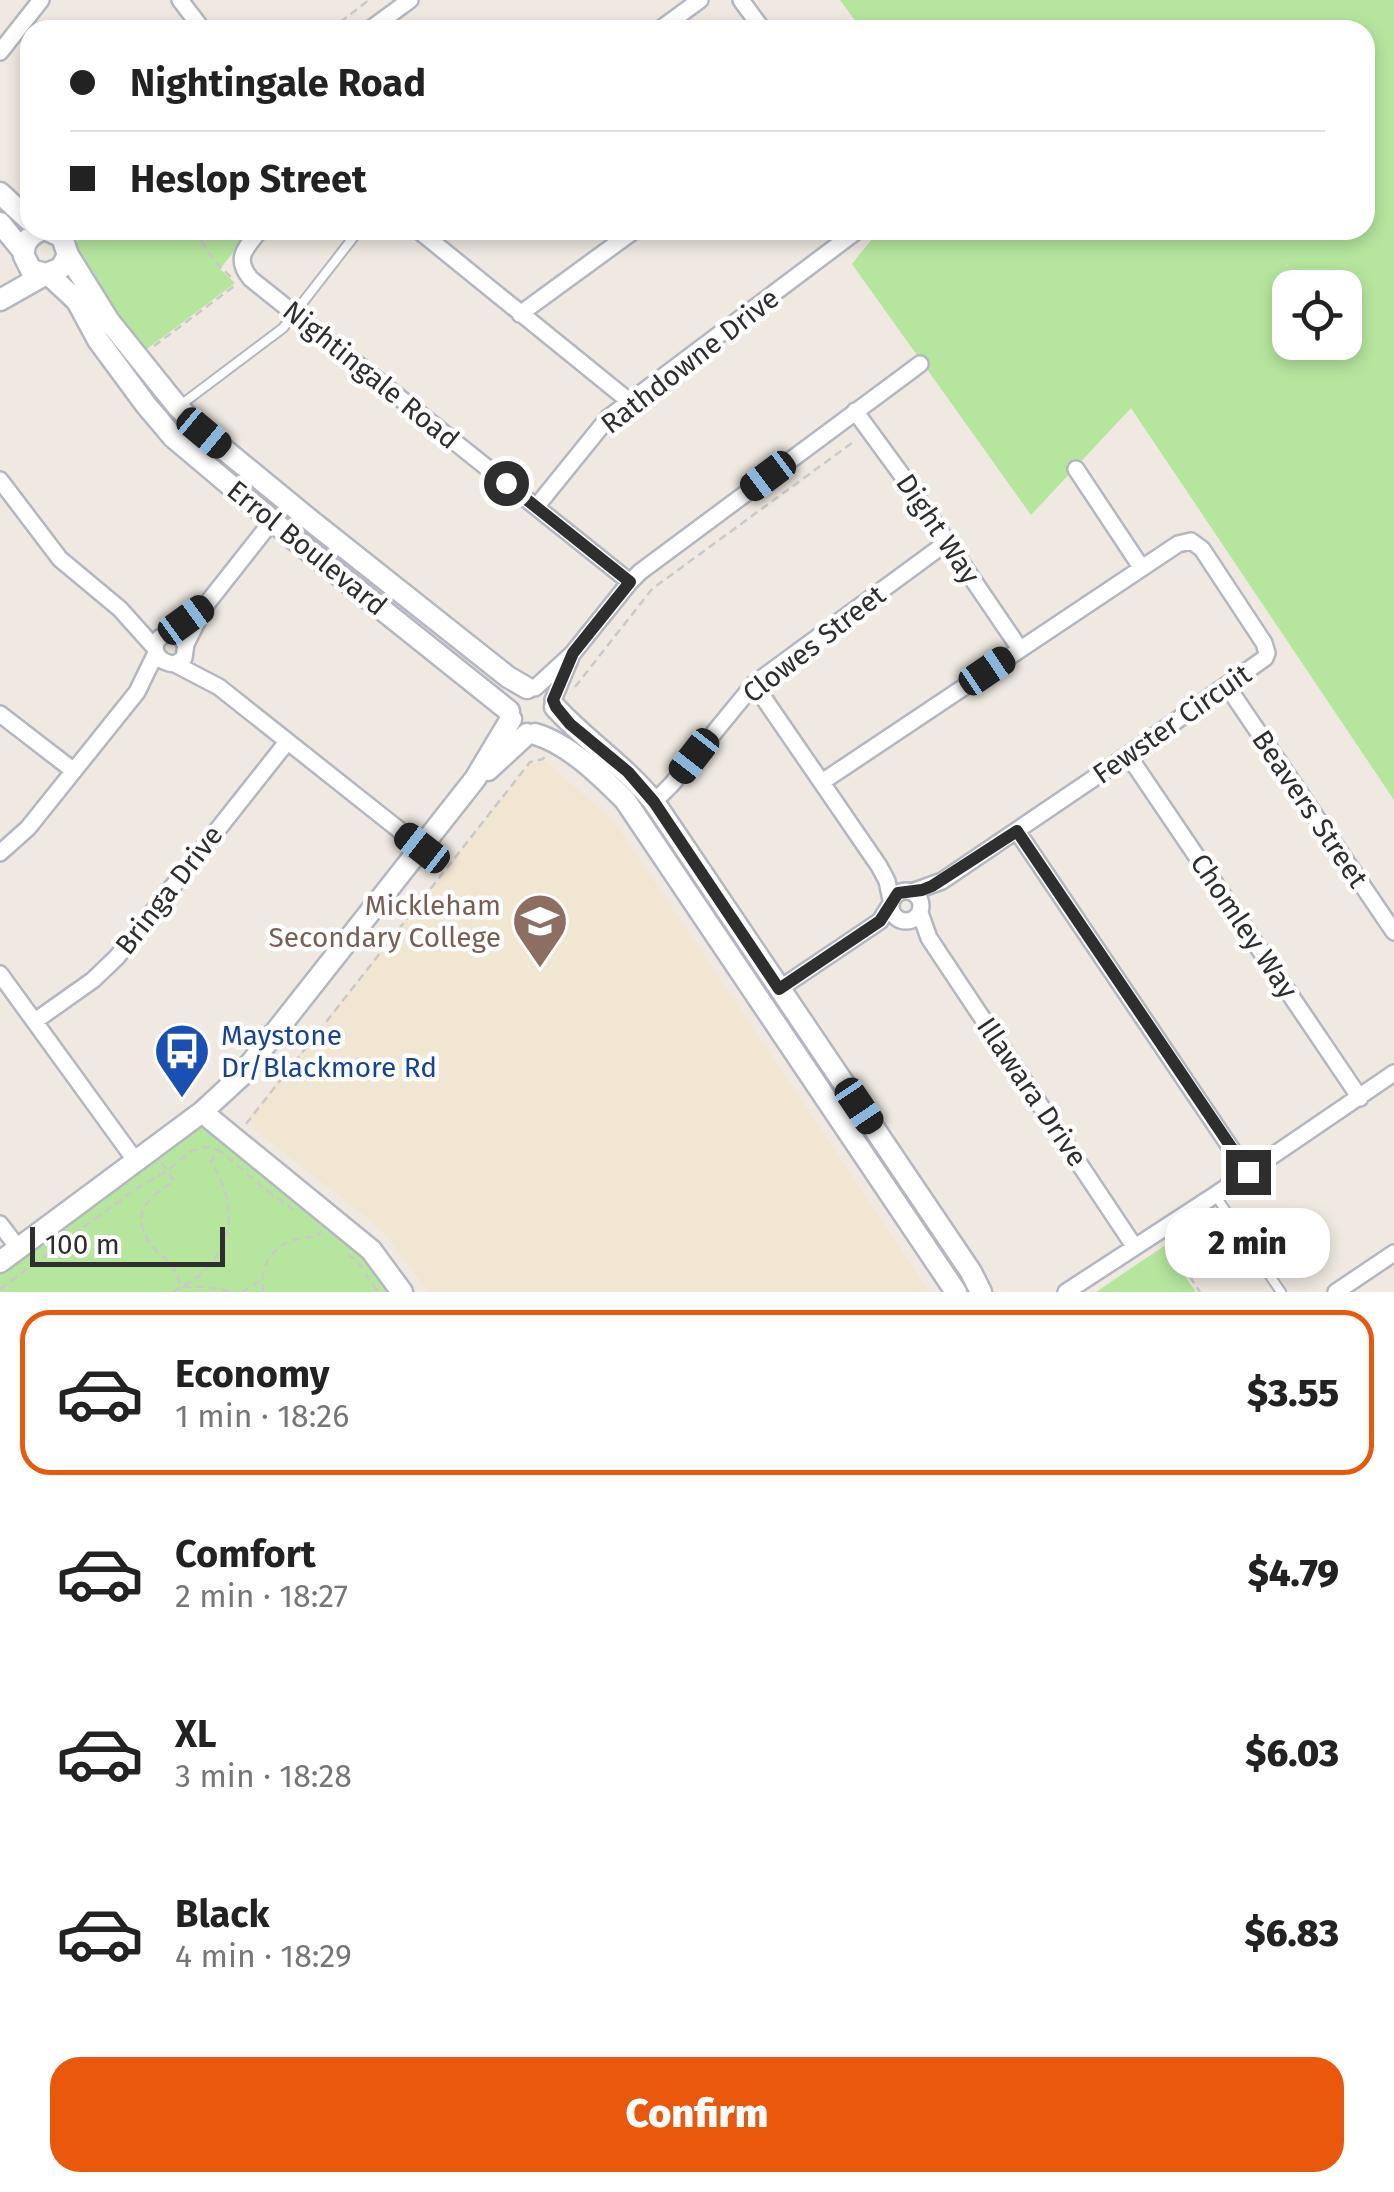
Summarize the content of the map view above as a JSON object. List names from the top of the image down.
{
  "streets": {
    "street": [
      "Rathdowne Drive",
      "Nightingale Road",
      "Dight Way",
      "Errol Boulevard",
      "Clowes Street",
      "Fewster Circuit",
      "Beavers Street",
      "Bringa Drive",
      "Chomley Way",
      "Illawara Drive"
    ]
  },
  "crossings": [
    ["Rathdowne Drive", "Nightingale Road"],
    ["Dight Way", "Clowes Street"],
    ["Dight Way", "Fewster Circuit"],
    ["Errol Boulevard", "Clowes Street"],
    ["Fewster Circuit", "Beavers Street"],
    ["Fewster Circuit", "Chomley Way"],
    ["Fewster Circuit", "Illawara Drive"]
  ],
  "places": {
    "school or university": ["Mickleham Secondary College"],
    "bus stop": ["Maystone Dr/Blackmore Rd"]
  },
  "scale_bar": "100 m",
  "page": {
    "banner": ["Nightingale Road", "Heslop Street"],
    "bubble": "2 min",
    "scale": "100 m",
    "list": [
      {
        "name": "Economy",
        "note": "1 min · 18:26",
        "value": "$3.55"
      },
      {
        "name": "Comfort",
        "note": "2 min · 18:27",
        "value": "$4.79"
      },
      {
        "name": "XL",
        "note": "3 min · 18:28",
        "value": "$6.03"
      },
      {
        "name": "Black",
        "note": "4 min · 18:29",
        "value": "$6.83"
      }
    ],
    "buttons": "Confirm"
  }
}
